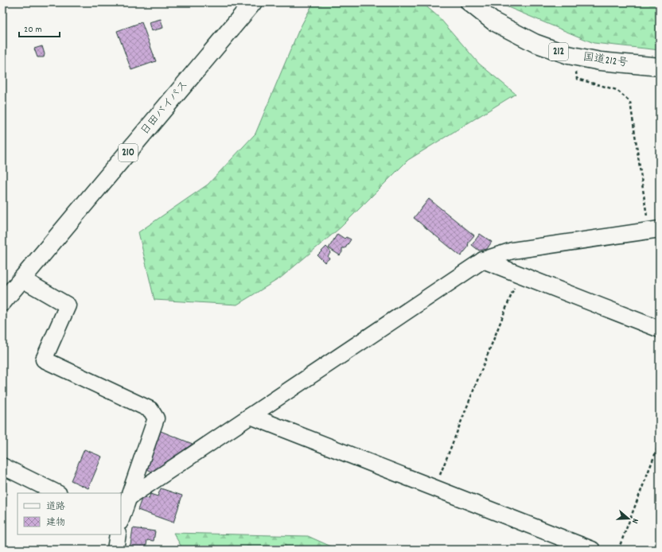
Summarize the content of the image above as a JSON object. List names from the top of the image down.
{
  "streets": {
    "highway": [
      "212",
      "国道212号",
      "日田バイパス",
      "210"
    ]
  },
  "legend": ["道路", "建物"],
  "scale_bar": "20 m",
  "north": "right"
}
